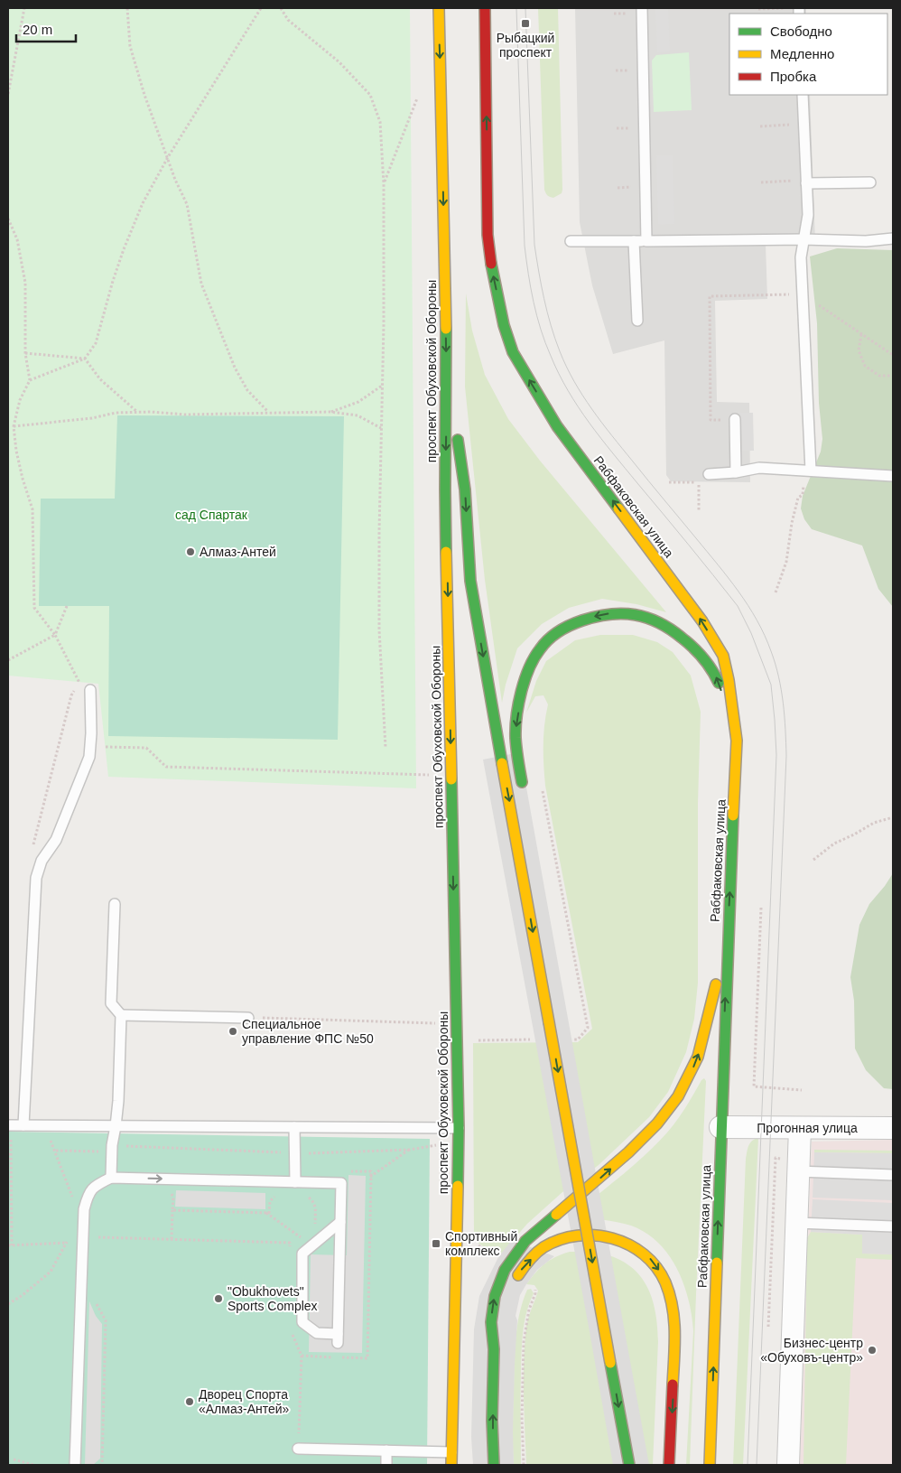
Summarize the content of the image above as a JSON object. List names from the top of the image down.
{
  "streets": {
    "main road": ["проспект Обуховской Обороны", "Рабфаковская улица"],
    "street": ["Прогонная улица"]
  },
  "crossings": [
    ["Рабфаковская улица", "Прогонная улица"]
  ],
  "one_way": ["Рабфаковская улица"],
  "parks": ["сад Спартак"],
  "places": {
    "transit": ["Рыбацкий проспект", "Спортивный комплекс"],
    "other": [
      "Алмаз-Антей",
      "Специальное управление ФПС №50",
      "\"Obukhovets\" Sports Complex",
      "Бизнес-центр «Обуховъ-центр»",
      "Дворец Спорта «Алмаз-Антей»"
    ]
  },
  "legend": ["Свободно", "Медленно", "Пробка"],
  "scale_bar": "20 m"
}
